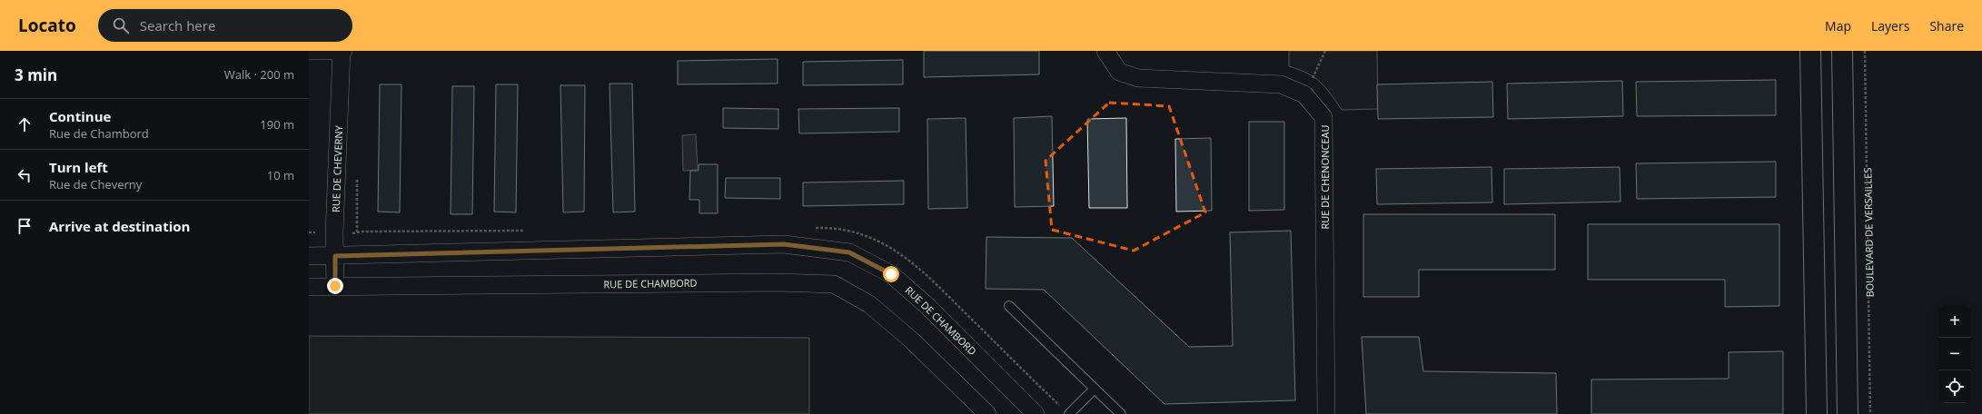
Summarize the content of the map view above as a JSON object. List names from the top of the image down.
{
  "streets": {
    "street": ["RUE DE CHEVERNY", "RUE DE CHENONCEAU", "RUE DE CHAMBORD"],
    "path": ["BOULEVARD DE VERSAILLES"]
  },
  "crossings": [
    ["RUE DE CHEVERNY", "RUE DE CHAMBORD"]
  ],
  "page": {
    "header": "Locato",
    "search": "Search here",
    "nav": ["Map", "Layers", "Share"],
    "heading": ["3 min", "Walk · 200 m"],
    "list": [
      ["Continue", "Rue de Chambord", "190 m"],
      ["Turn left", "Rue de Cheverny", "10 m"],
      "Arrive at destination"
    ],
    "map_buttons": ["+", "−"]
  }
}
